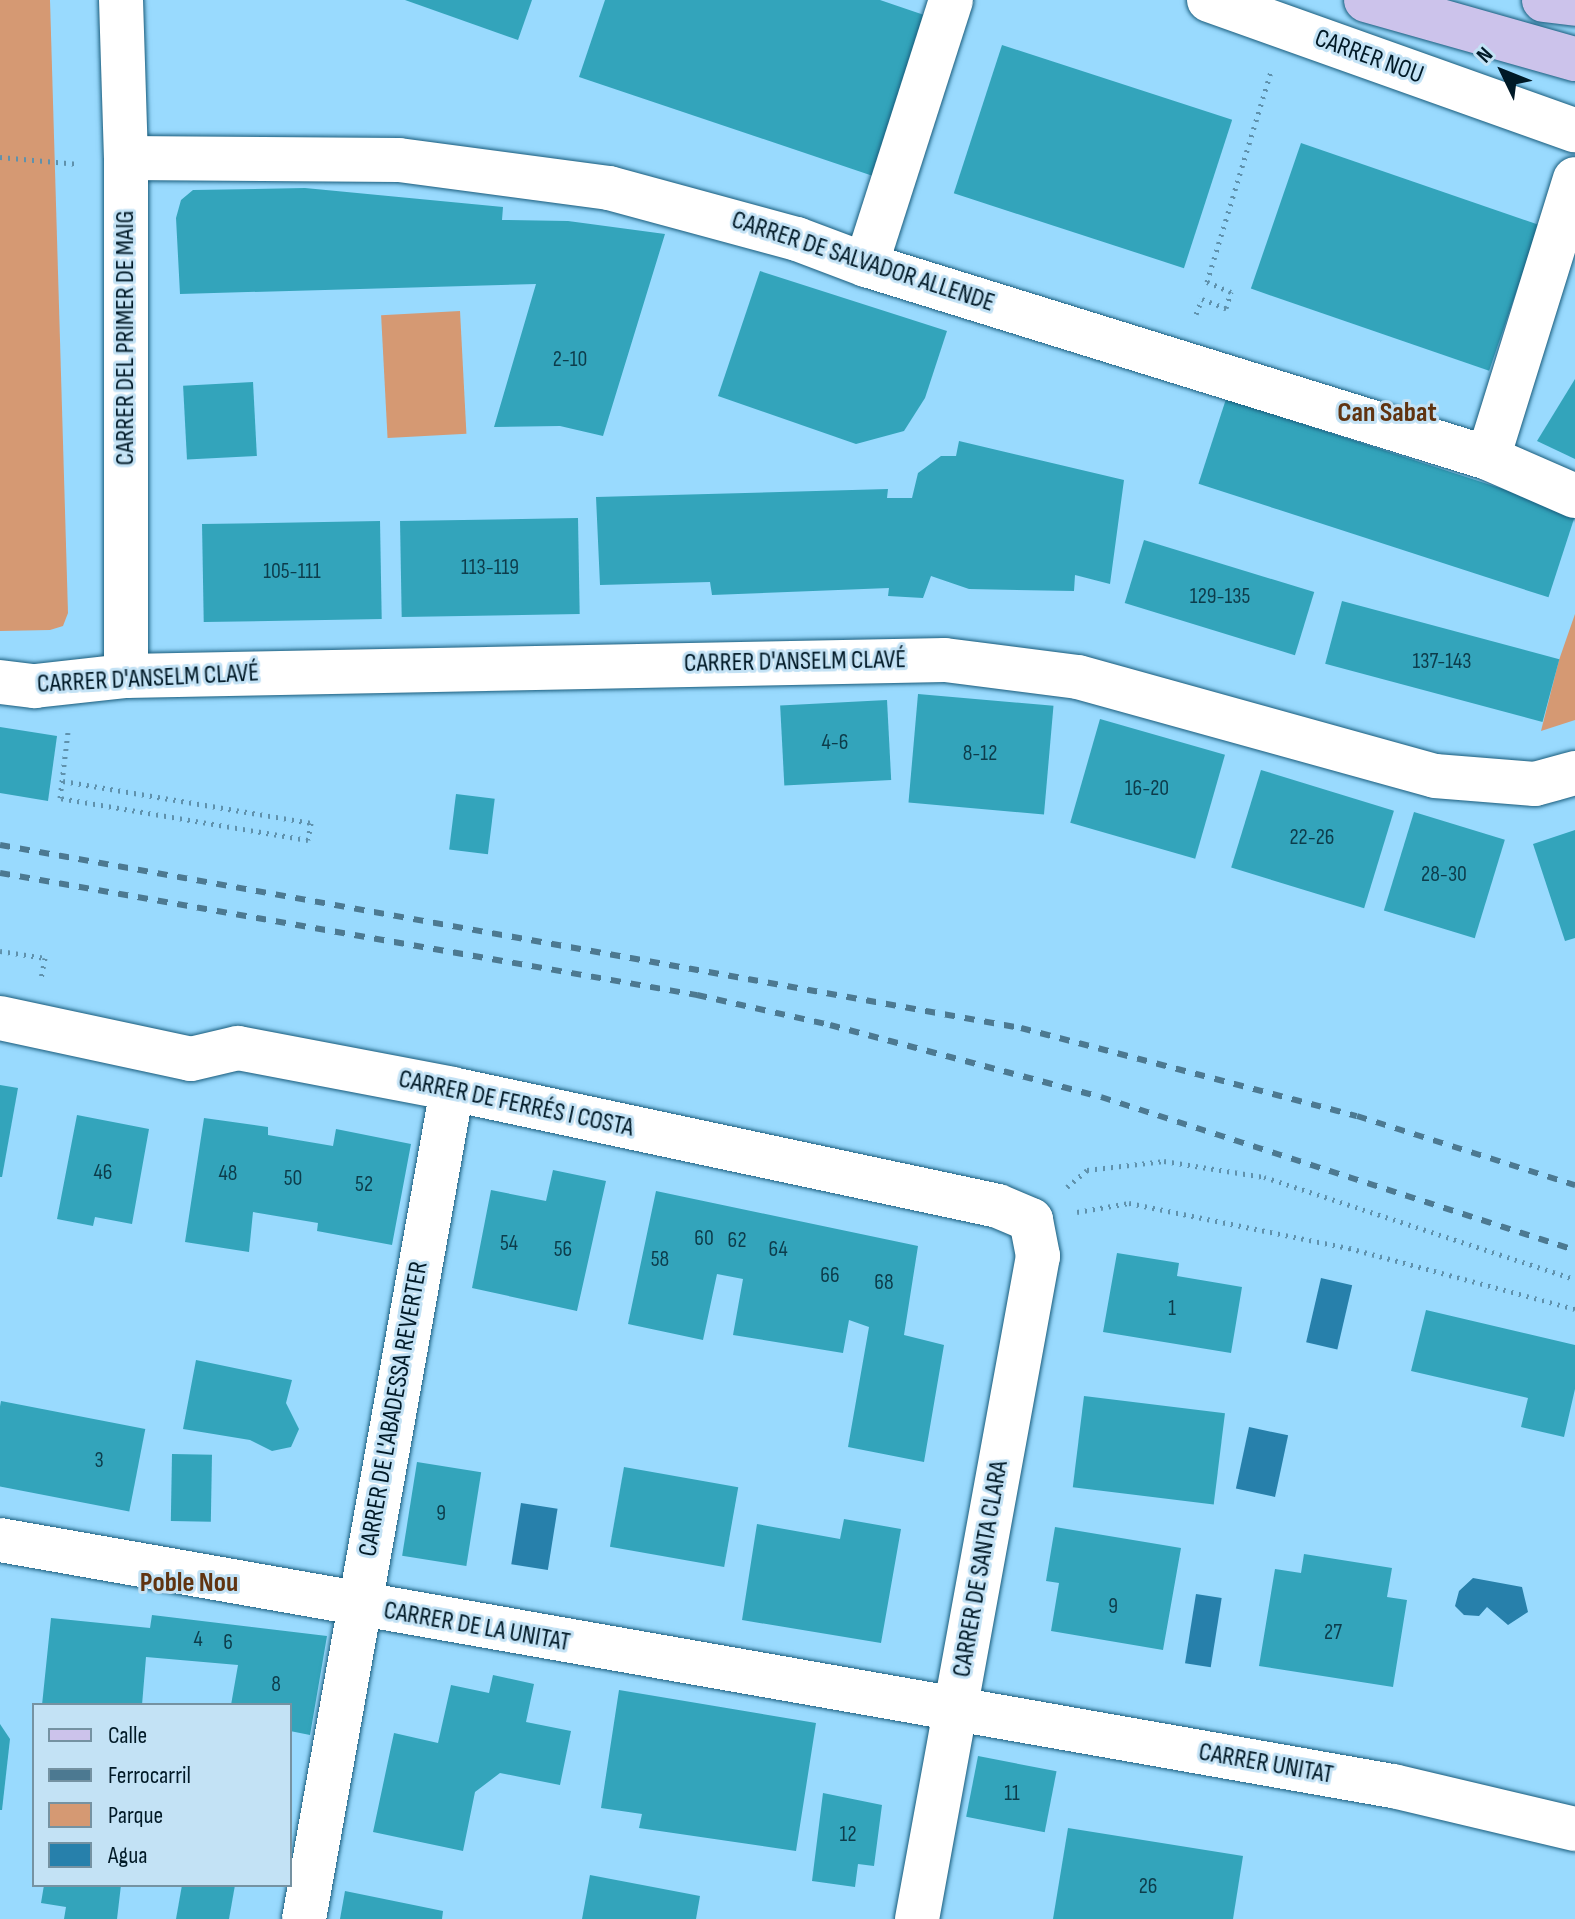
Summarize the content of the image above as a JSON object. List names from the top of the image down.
{
  "streets": {
    "street": [
      "CARRER NOU",
      "CARRER DE SALVADOR ALLENDE",
      "CARRER DEL PRIMER DE MAIG",
      "CARRER D'ANSELM CLAVÉ",
      "CARRER DE FERRÉS I COSTA",
      "CARRER DE L'ABADESSA REVERTER",
      "CARRER DE SANTA CLARA",
      "CARRER DE LA UNITAT",
      "CARRER UNITAT"
    ]
  },
  "crossings": [
    ["CARRER DE SALVADOR ALLENDE", "CARRER DEL PRIMER DE MAIG"],
    ["CARRER DEL PRIMER DE MAIG", "CARRER D'ANSELM CLAVÉ"],
    ["CARRER DE FERRÉS I COSTA", "CARRER DE L'ABADESSA REVERTER"],
    ["CARRER DE FERRÉS I COSTA", "CARRER DE SANTA CLARA"],
    ["CARRER DE L'ABADESSA REVERTER", "CARRER DE LA UNITAT"],
    ["CARRER DE SANTA CLARA", "CARRER DE LA UNITAT"],
    ["CARRER DE SANTA CLARA", "CARRER UNITAT"],
    ["CARRER DE LA UNITAT", "CARRER UNITAT"]
  ],
  "districts": ["Can Sabat", "Poble Nou"],
  "house_numbers": [
    "2-10",
    "113-119",
    "105-111",
    "129-135",
    "137-143",
    "4-6",
    "8-12",
    "16-20",
    "22-26",
    "28-30",
    "46",
    "48",
    "50",
    "52",
    "60",
    "62",
    "54",
    "56",
    "64",
    "58",
    "66",
    "68",
    "1",
    "3",
    "9",
    "9",
    "27",
    "4",
    "6",
    "8",
    "11",
    "12",
    "26"
  ],
  "legend": [
    "Calle",
    "Ferrocarril",
    "Parque",
    "Agua"
  ],
  "north": "top left"
}
